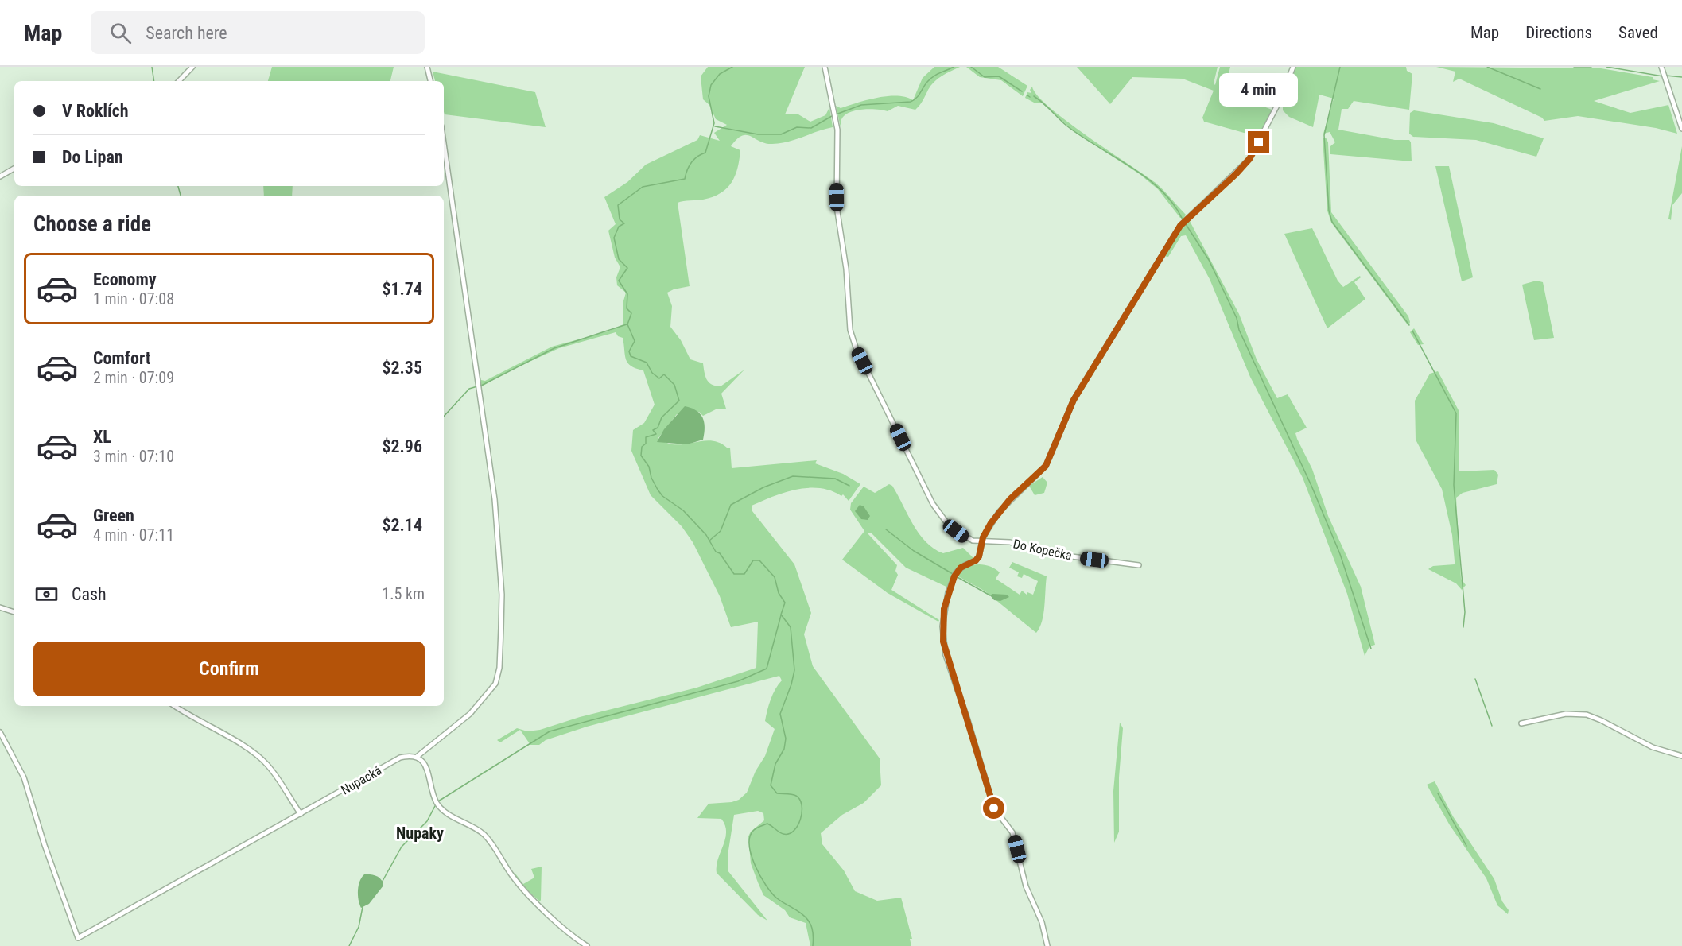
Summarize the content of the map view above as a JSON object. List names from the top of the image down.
{
  "streets": {
    "street": ["Do Kopečka", "Nupacká"]
  },
  "districts": ["Nupaky"],
  "page": {
    "header": "Map",
    "search": "Search here",
    "nav": ["Map", "Directions", "Saved"],
    "bubble": "4 min",
    "banner": ["V Roklích", "Do Lipan"],
    "heading": "Choose a ride",
    "list": [
      {
        "name": "Economy",
        "note": "1 min · 07:08",
        "value": "$1.74"
      },
      {
        "name": "Comfort",
        "note": "2 min · 07:09",
        "value": "$2.35"
      },
      {
        "name": "XL",
        "note": "3 min · 07:10",
        "value": "$2.96"
      },
      {
        "name": "Green",
        "note": "4 min · 07:11",
        "value": "$2.14"
      }
    ],
    "pay": ["Cash", "1.5 km"],
    "buttons": "Confirm"
  }
}
